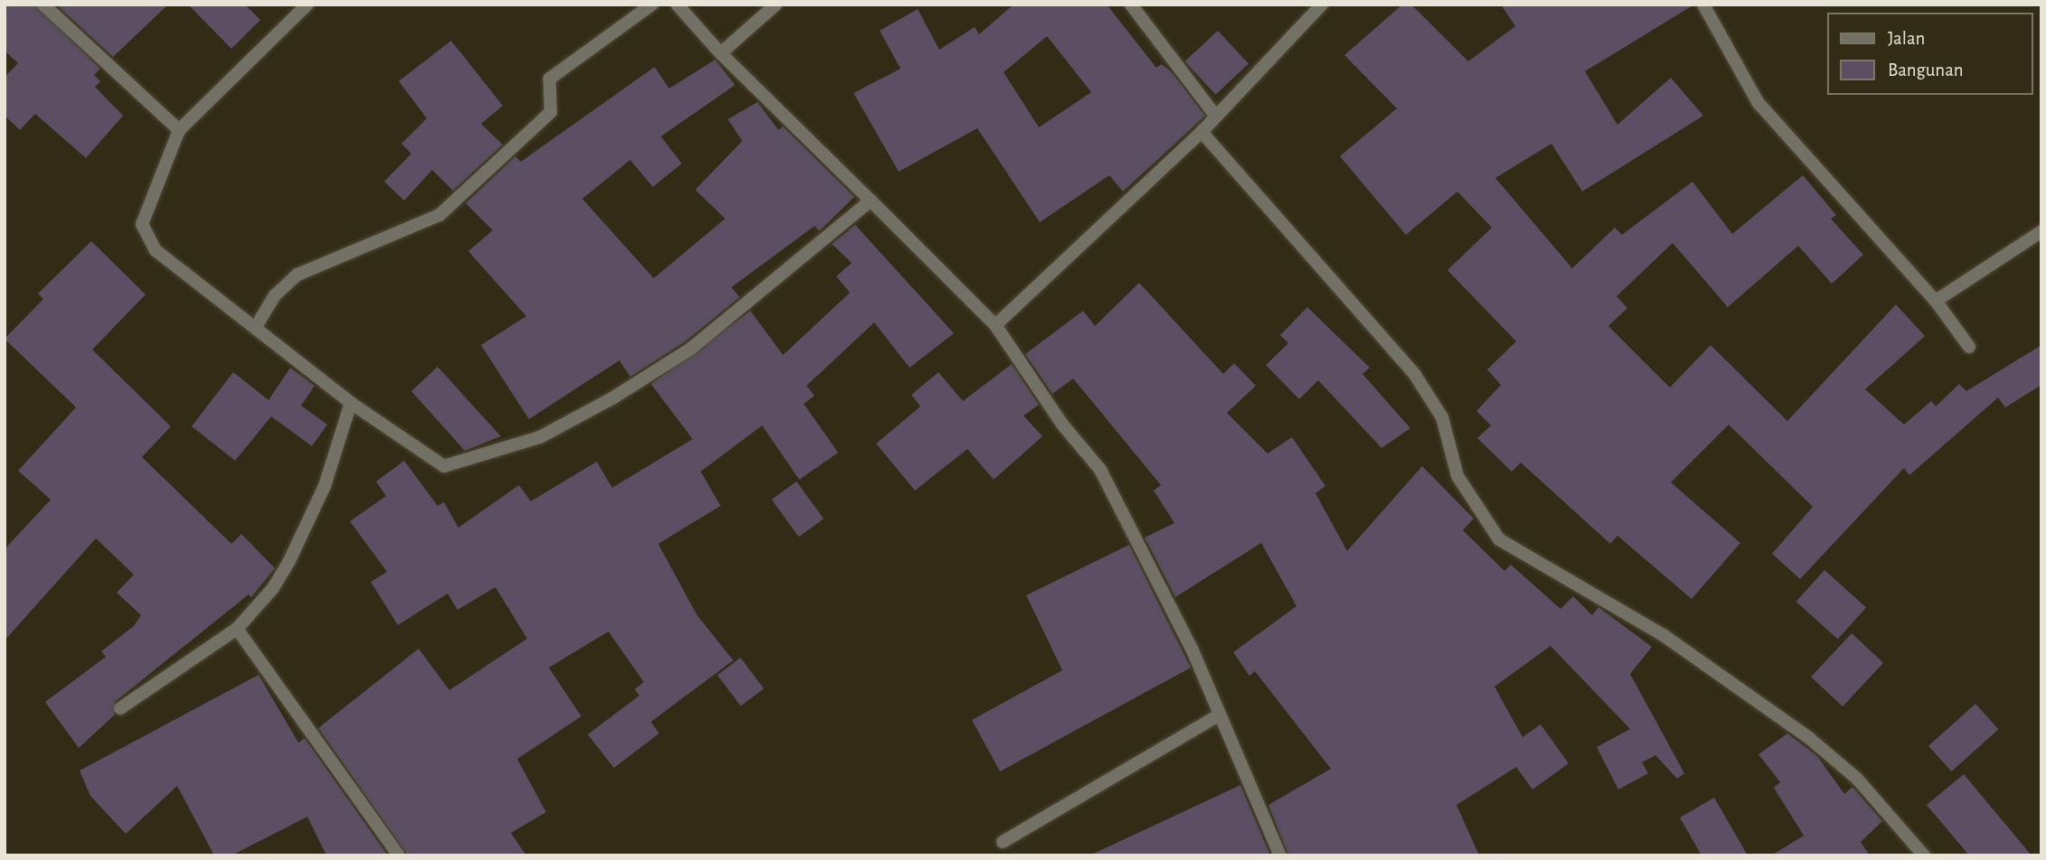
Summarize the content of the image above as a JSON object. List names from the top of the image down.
{
  "legend": ["Jalan", "Bangunan"]
}
